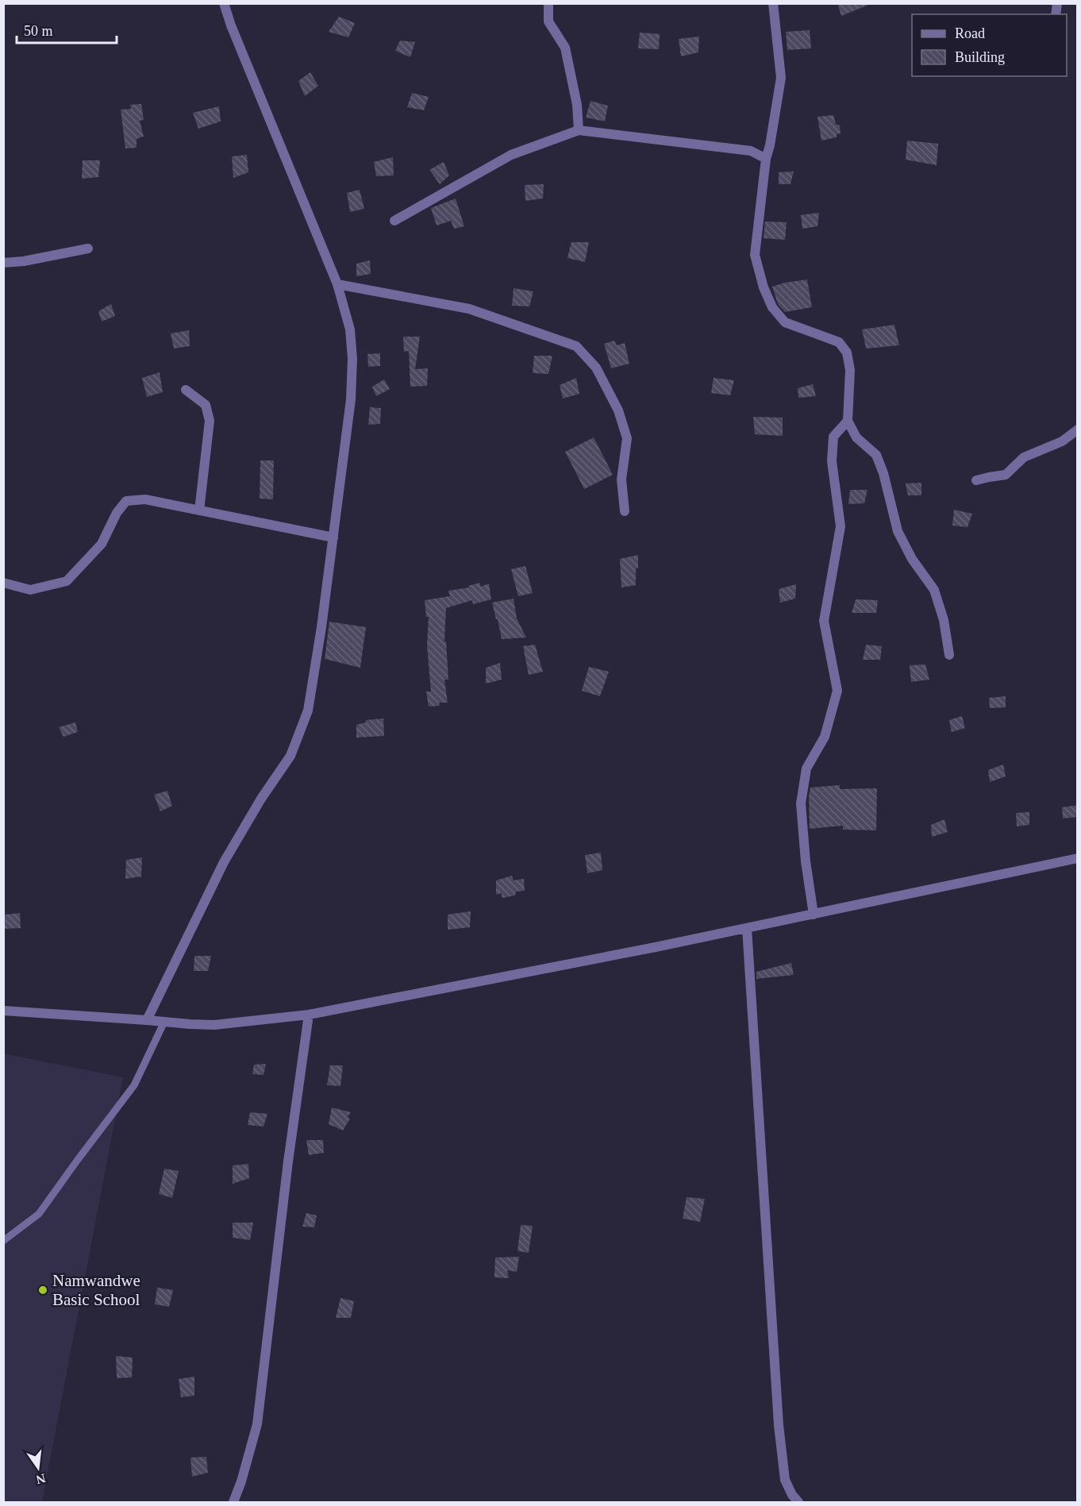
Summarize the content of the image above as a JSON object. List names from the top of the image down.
{
  "places": ["Namwandwe Basic School"],
  "legend": ["Road", "Building"],
  "scale_bar": "50 m",
  "north": "bottom"
}
